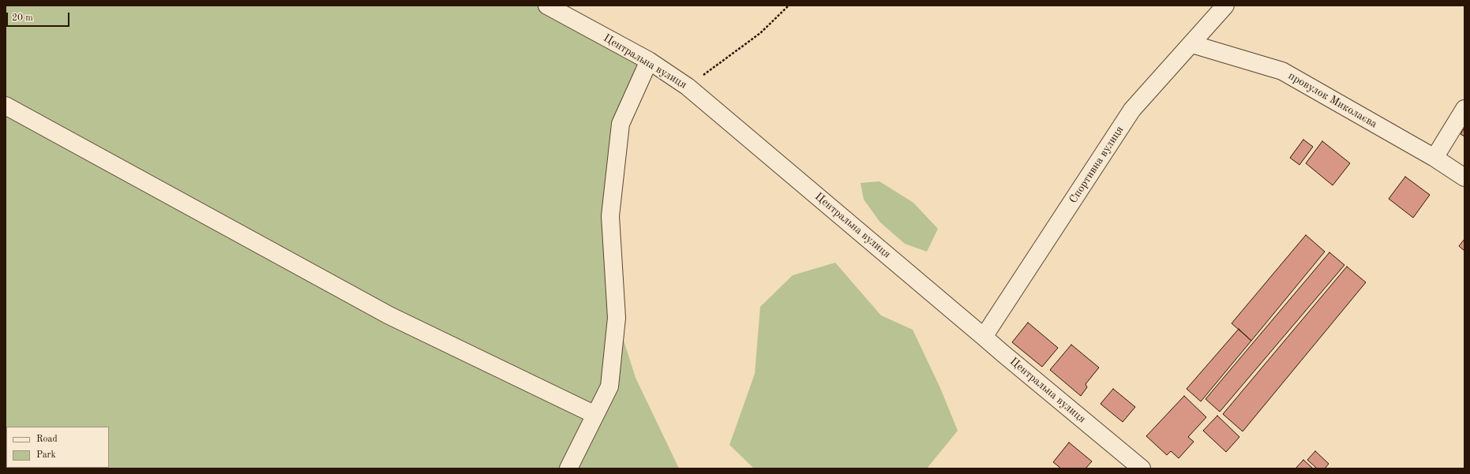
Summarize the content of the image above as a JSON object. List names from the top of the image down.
{
  "streets": {
    "street": ["Центральна вулиця", "провулок Миколаєва", "Спортивна вулиця"]
  },
  "crossings": [
    ["Центральна вулиця", "Спортивна вулиця"],
    ["провулок Миколаєва", "Спортивна вулиця"]
  ],
  "legend": ["Road", "Park"],
  "scale_bar": "20 m"
}
